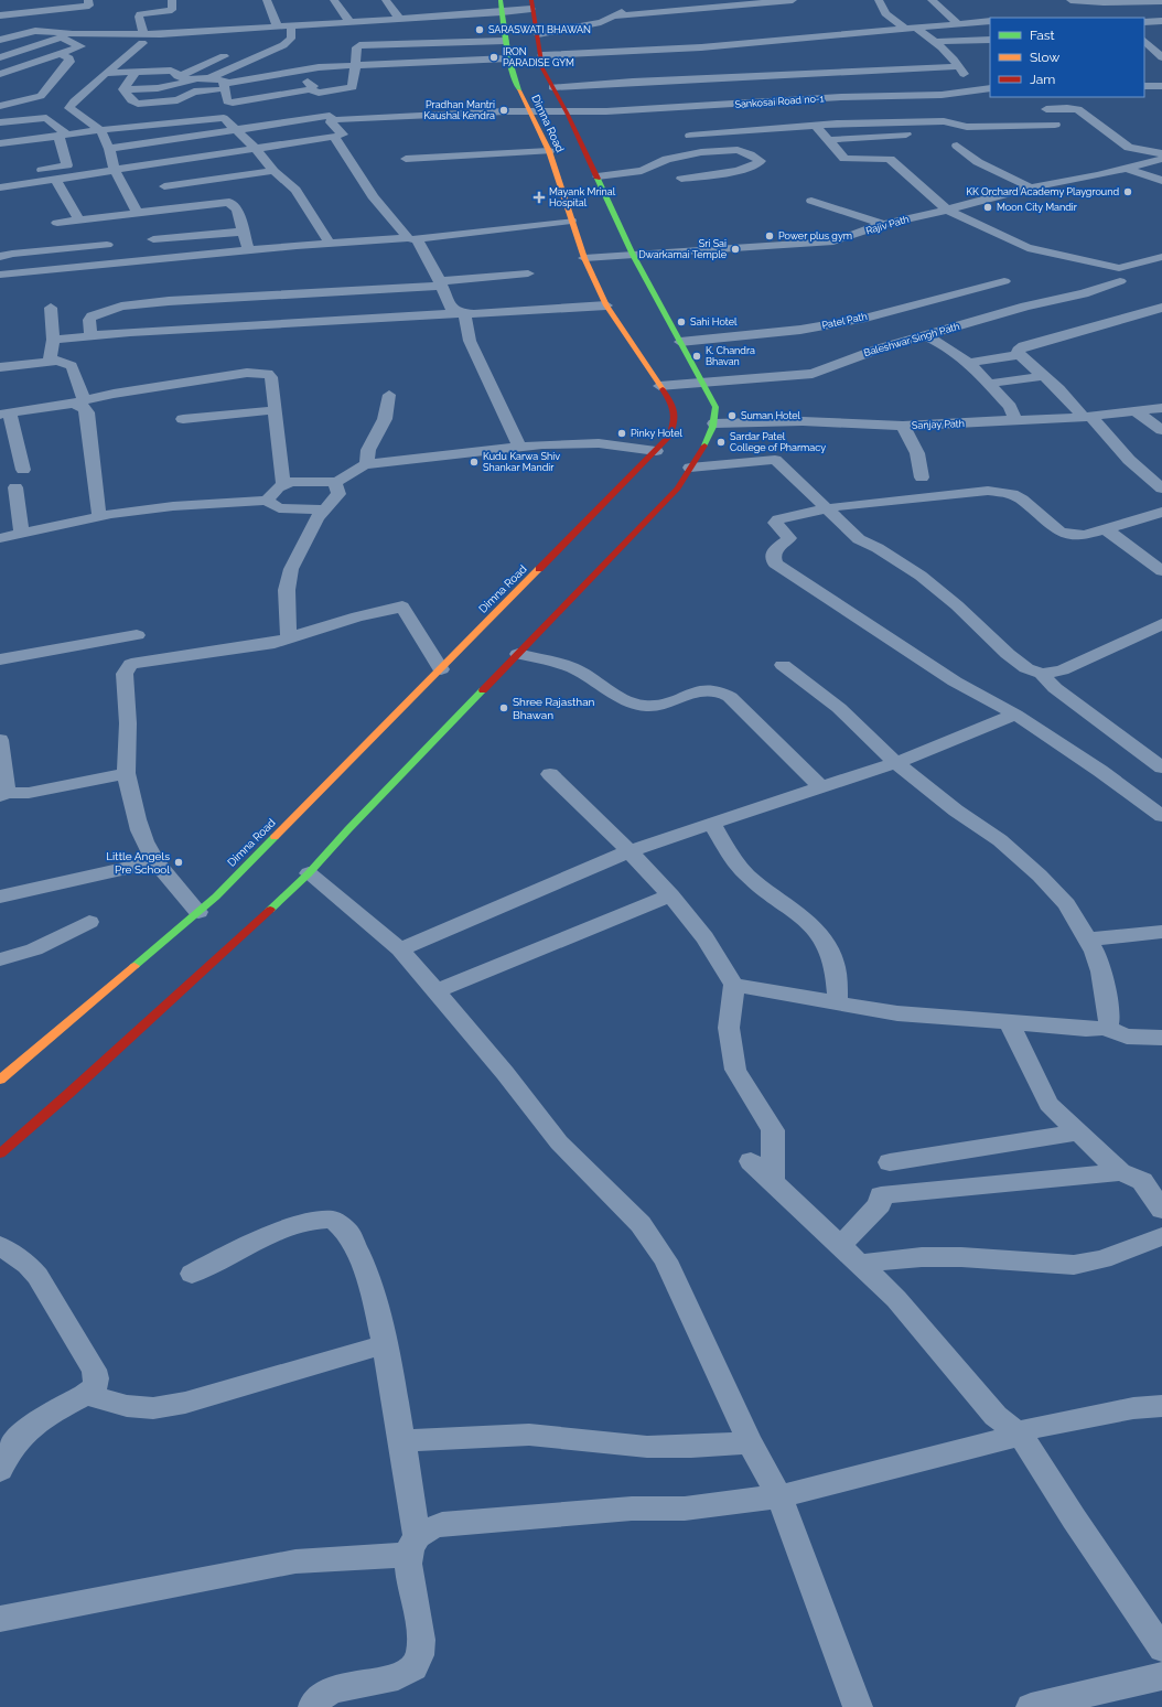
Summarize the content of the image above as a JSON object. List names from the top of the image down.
{
  "streets": {
    "street": [
      "Sankosai Road no-1",
      "Dimna Road",
      "Rajiv Path",
      "Patel Path",
      "Baleshwar Singh Path",
      "Sanjay Path"
    ]
  },
  "crossings": [
    ["Sankosai Road no-1", "Dimna Road"],
    ["Dimna Road", "Rajiv Path"],
    ["Dimna Road", "Baleshwar Singh Path"]
  ],
  "places": {
    "other": [
      "SARASWATI BHAWAN",
      "IRON PARADISE GYM",
      "Pradhan Mantri Kaushal Kendra",
      "KK Orchard Academy Playground",
      "Moon City Mandir",
      "Power plus gym",
      "Sri Sai Dwarkamai Temple",
      "Sahi Hotel",
      "K. Chandra Bhavan",
      "Suman Hotel",
      "Pinky Hotel",
      "Sardar Patel College of Pharmacy",
      "Kudu Karwa Shiv Shankar Mandir",
      "Shree Rajasthan Bhawan",
      "Little Angels Pre School"
    ],
    "health": ["Mayank Mrinal Hospital"]
  },
  "legend": ["Fast", "Slow", "Jam"]
}
